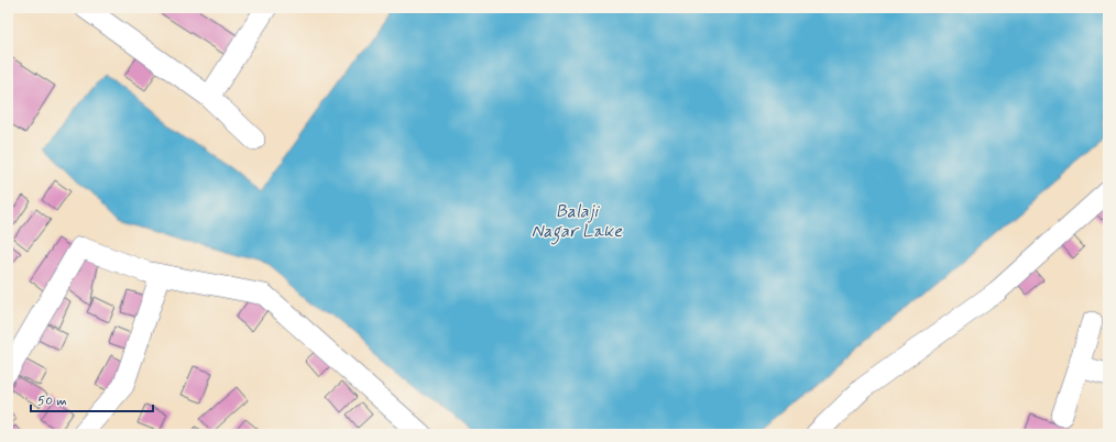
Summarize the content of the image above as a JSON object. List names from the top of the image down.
{
  "water": ["Balaji Nagar Lake"],
  "scale_bar": "50 m"
}
